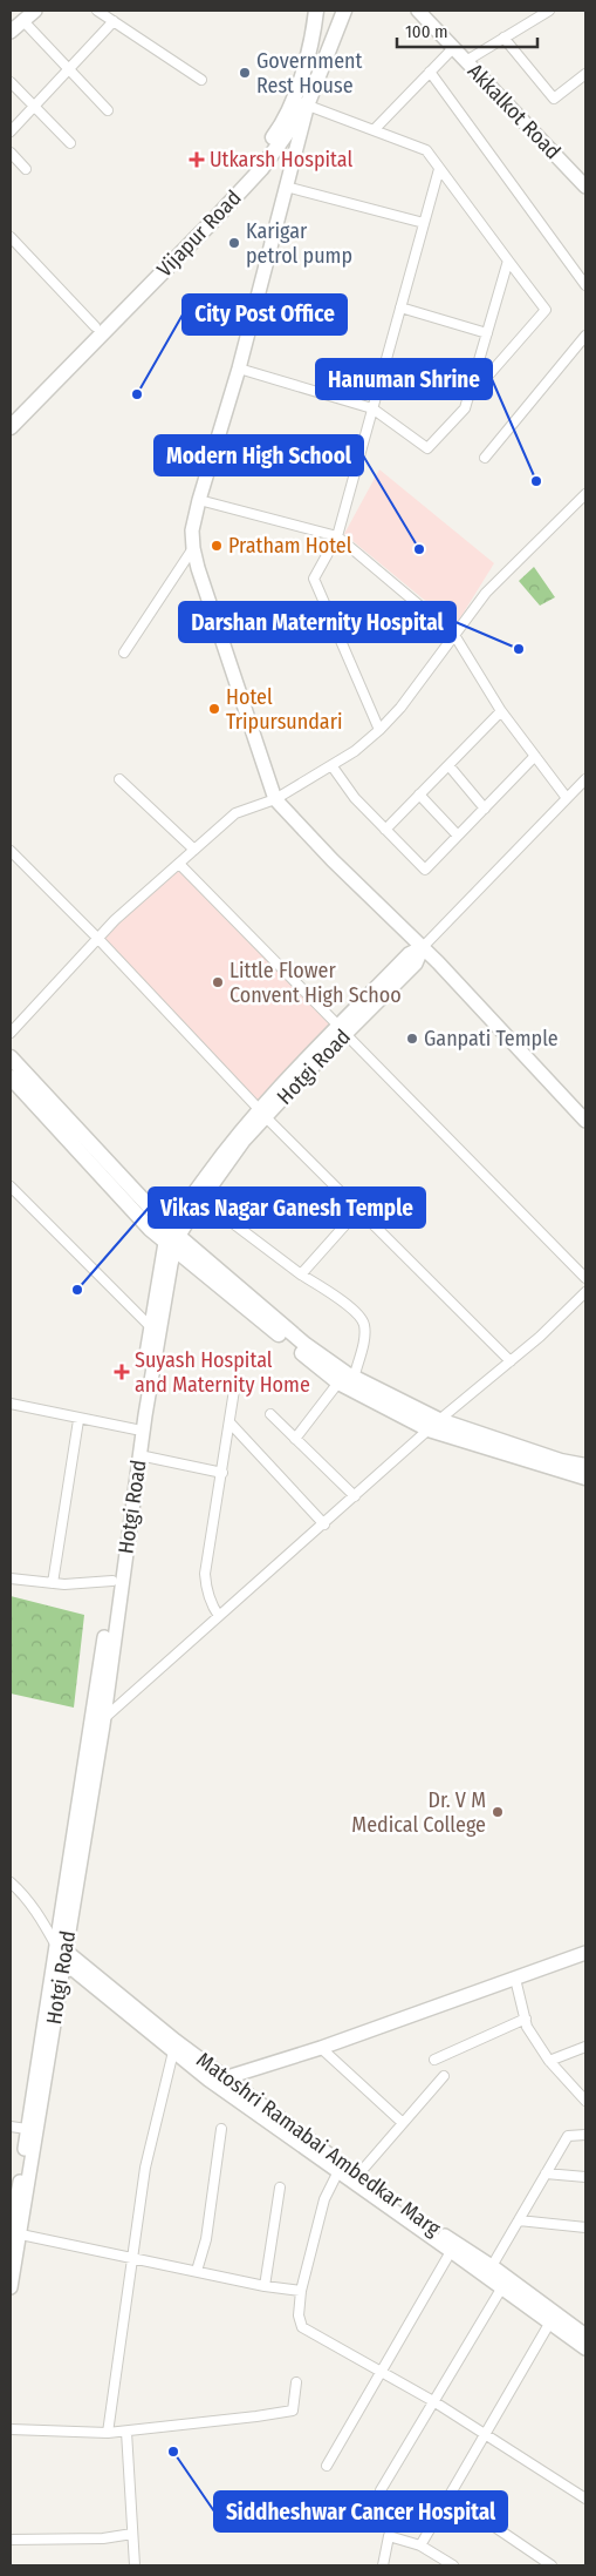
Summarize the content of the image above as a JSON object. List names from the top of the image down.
{
  "streets": {
    "main road": [
      "Akkalkot Road",
      "Vijapur Road",
      "Hotgi Road",
      "Matoshri Ramabai Ambedkar Marg"
    ]
  },
  "crossings": [
    ["Hotgi Road", "Matoshri Ramabai Ambedkar Marg"]
  ],
  "places": {
    "other": [
      "Government Rest House",
      "Karigar petrol pump",
      "City Post Office",
      "Hanuman Shrine",
      "Pratham Hotel",
      "Modern High School",
      "Darshan Maternity Hospital",
      "Hotel Tripursundari",
      "Little Flower Convent High Schoo",
      "Ganpati Temple",
      "Vikas Nagar Ganesh Temple",
      "Dr. V M Medical College",
      "Siddheshwar Cancer Hospital"
    ],
    "health": ["Utkarsh Hospital", "Suyash Hospital and Maternity Home"]
  },
  "scale_bar": "100 m"
}
